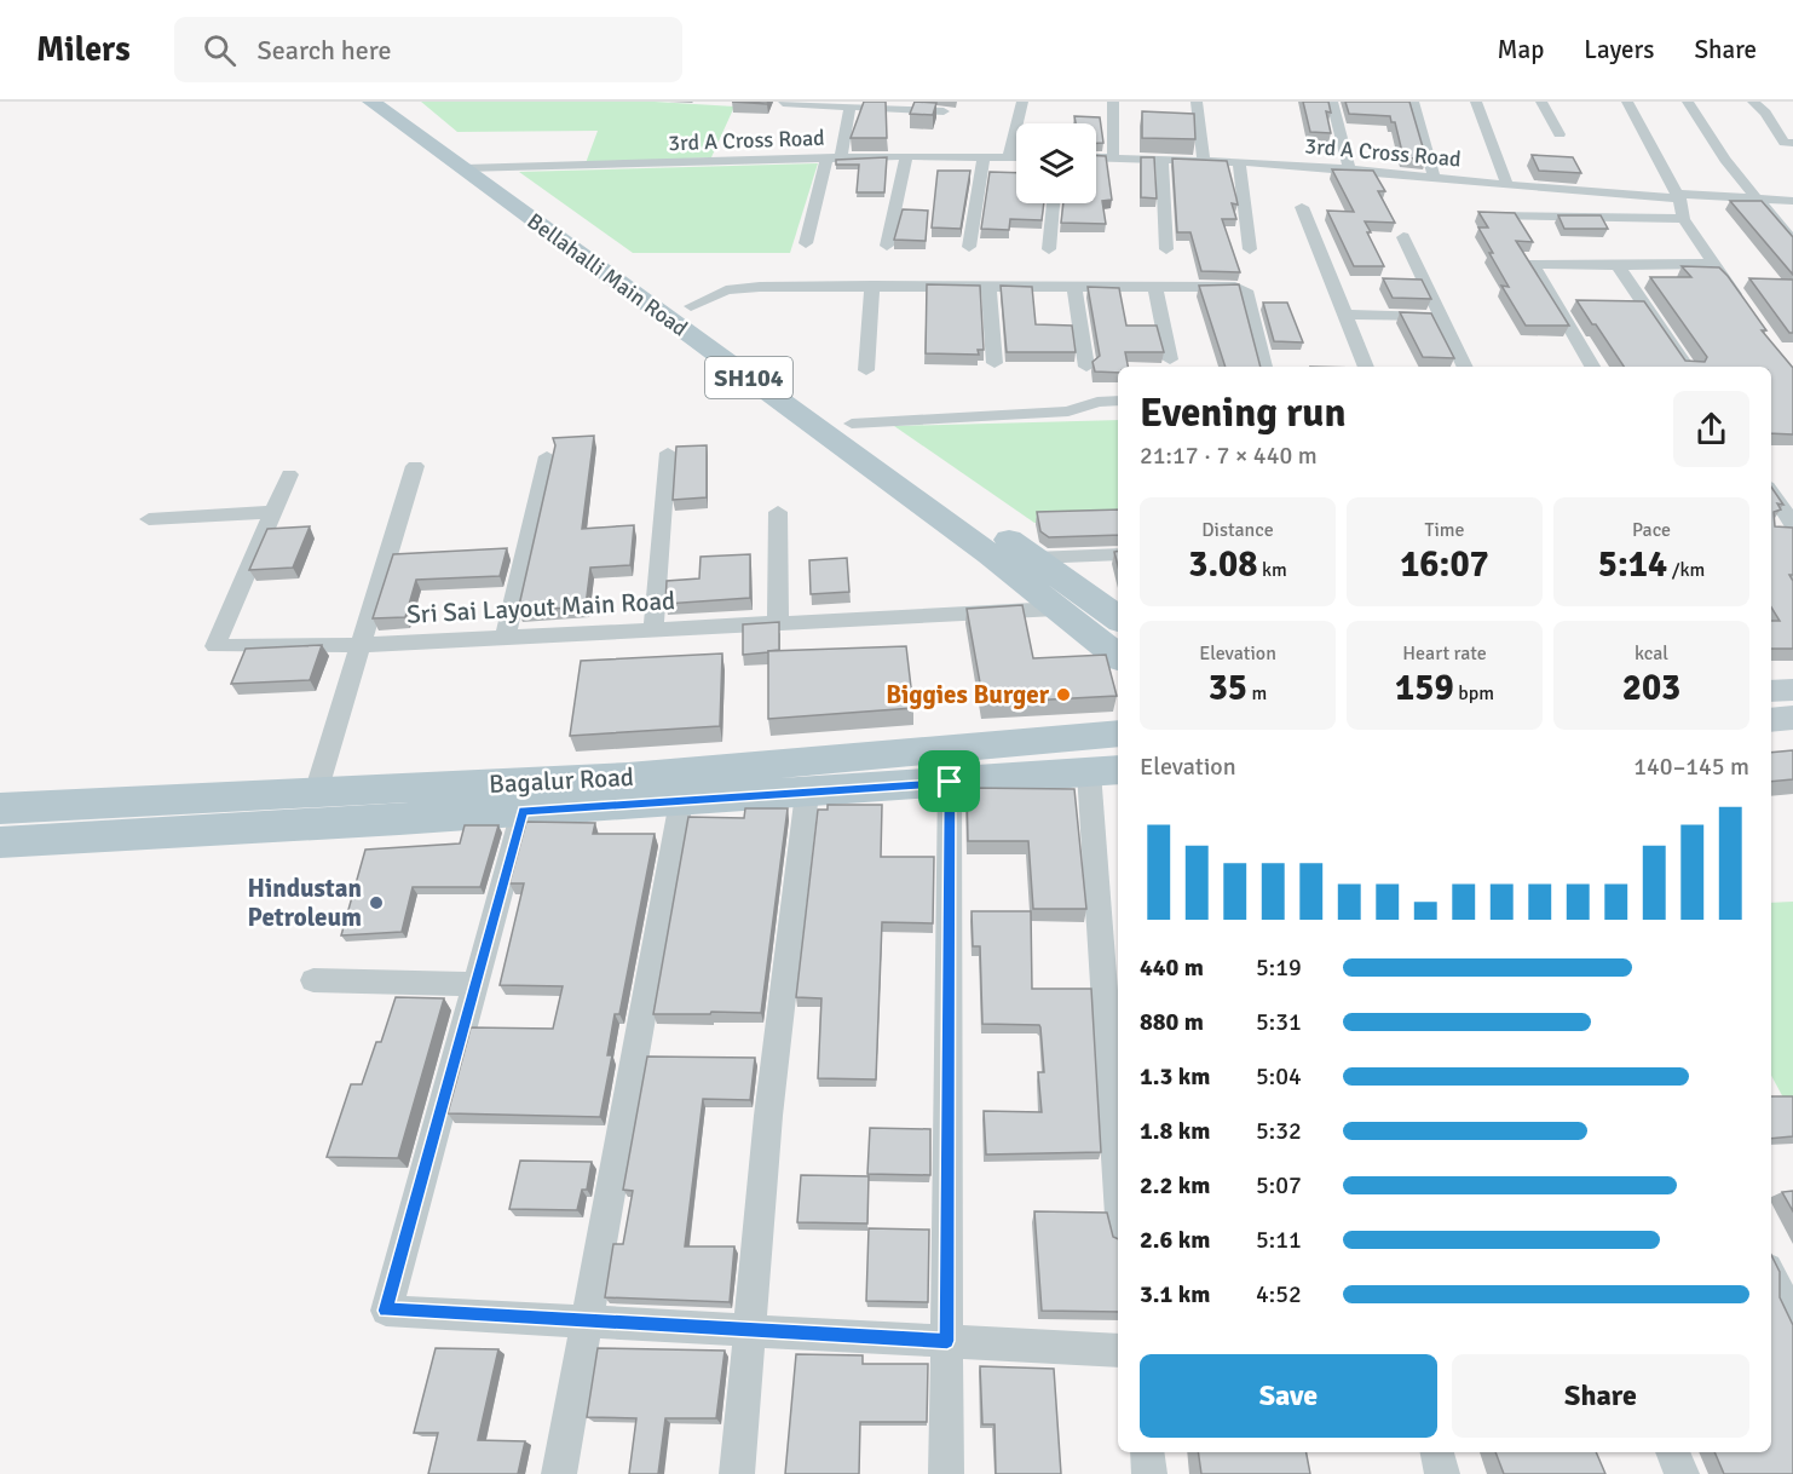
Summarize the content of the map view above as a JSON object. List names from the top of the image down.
{
  "streets": {
    "main road": ["Bellahalli Main Road", "SH104", "Bagalur Road"],
    "street": ["3rd A Cross Road", "Sri Sai Layout Main Road"]
  },
  "crossings": [
    ["3rd A Cross Road", "Bellahalli Main Road"],
    ["Bellahalli Main Road", "Sri Sai Layout Main Road"]
  ],
  "places": ["Biggies Burger", "Hindustan Petroleum"],
  "page": {
    "header": "Milers",
    "search": "Search here",
    "nav": ["Map", "Layers", "Share"],
    "heading": ["Evening run", "21:17 · 7 × 440 m"],
    "stats": [
      ["Distance", "3.08 km"],
      ["Time", "16:07"],
      ["Pace", "5:14 /km"],
      ["Elevation", "35 m"],
      ["Heart rate", "159 bpm"],
      ["kcal", "203"]
    ],
    "chart": ["Elevation", "140–145 m"],
    "list": [
      {
        "name": "440 m",
        "note": "5:19"
      },
      {
        "name": "880 m",
        "note": "5:31"
      },
      {
        "name": "1.3 km",
        "note": "5:04"
      },
      {
        "name": "1.8 km",
        "note": "5:32"
      },
      {
        "name": "2.2 km",
        "note": "5:07"
      },
      {
        "name": "2.6 km",
        "note": "5:11"
      },
      {
        "name": "3.1 km",
        "note": "4:52"
      }
    ],
    "buttons": ["Save", "Share"]
  }
}
